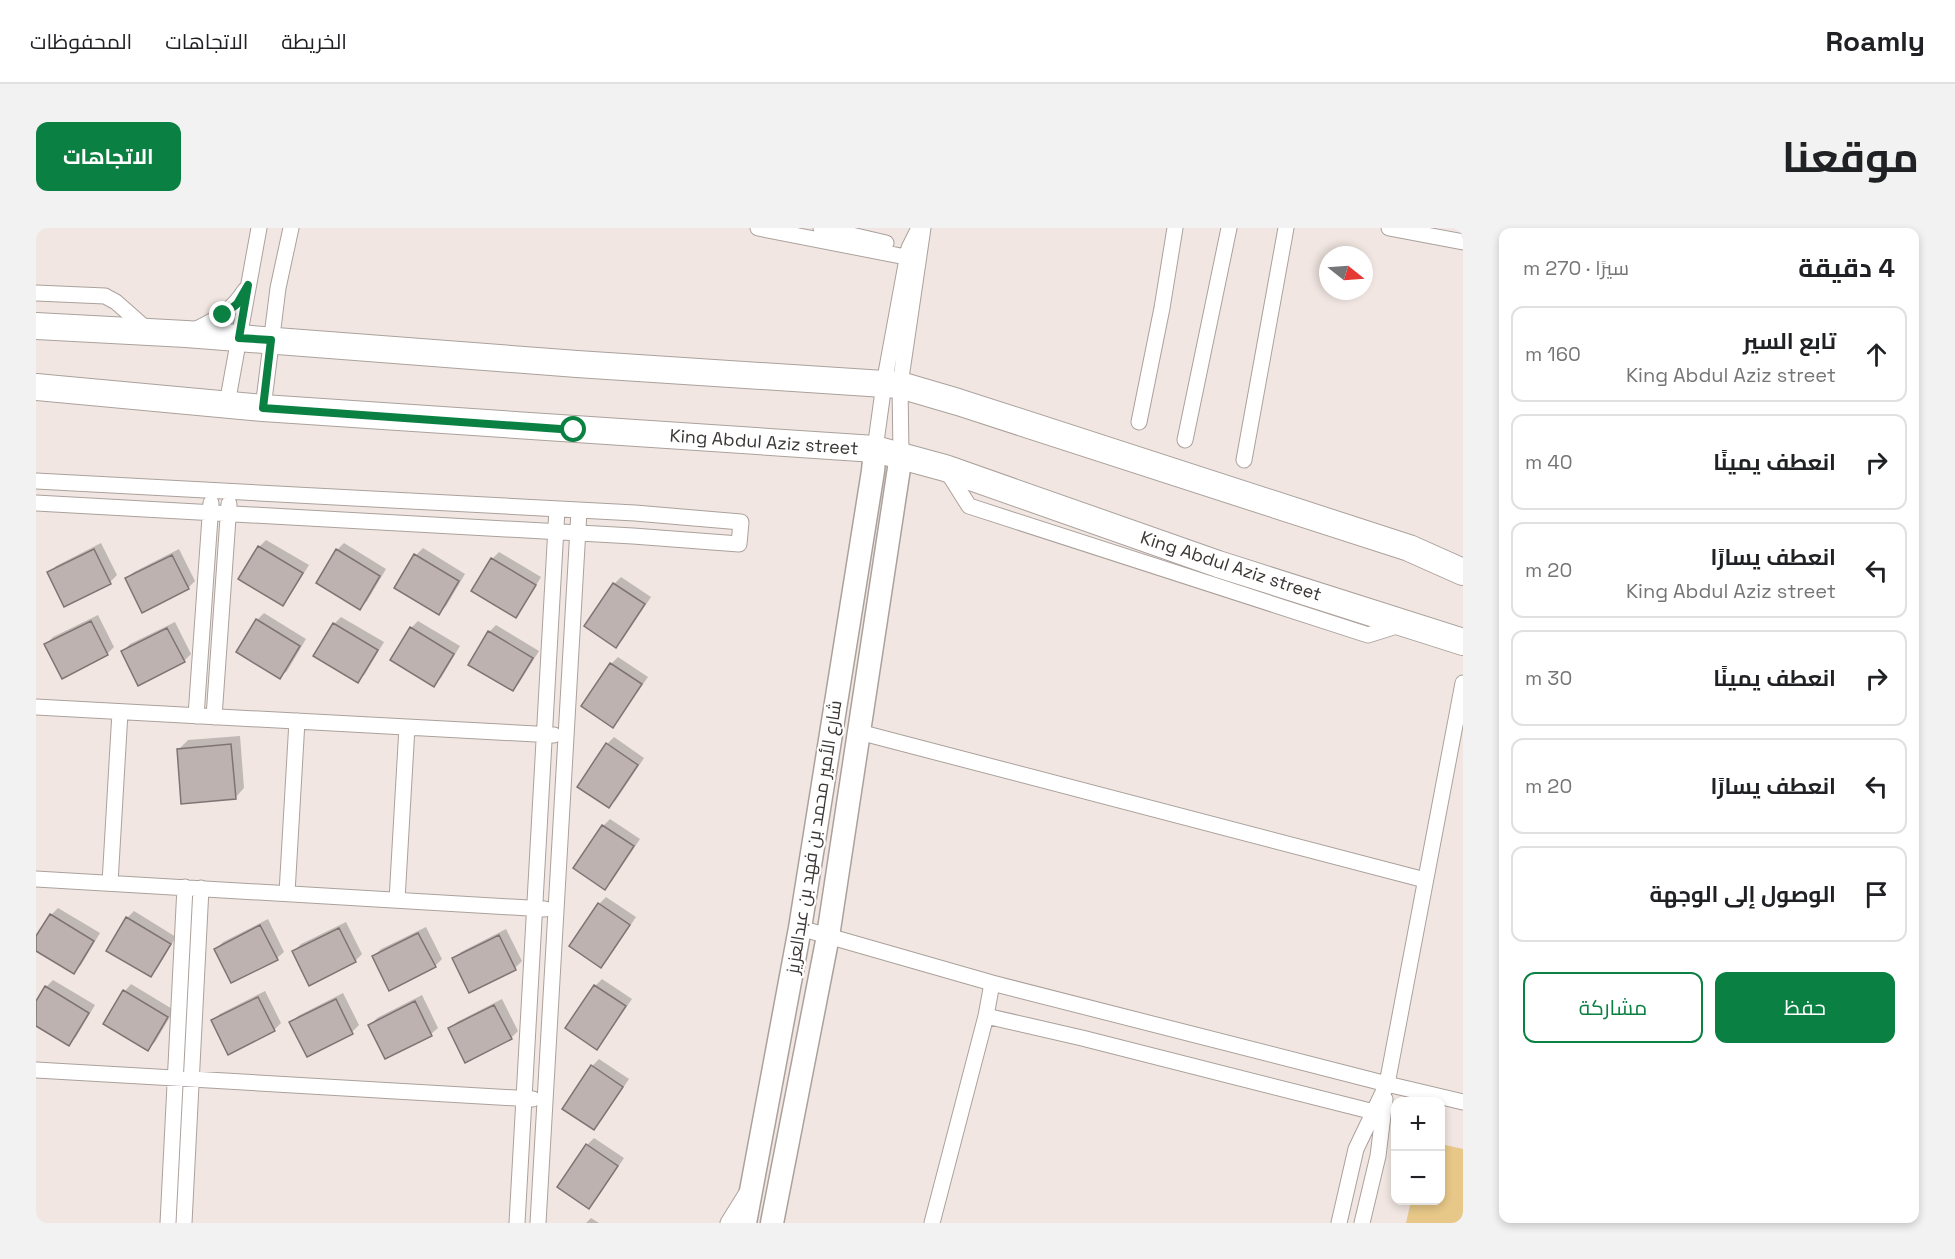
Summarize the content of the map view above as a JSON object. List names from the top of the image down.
{
  "streets": {
    "main road": ["King Abdul Aziz street", "شارع الأمير محمد بن فهد بن عبدالعزيز"]
  },
  "crossings": [
    ["King Abdul Aziz street", "شارع الأمير محمد بن فهد بن عبدالعزيز"]
  ],
  "north": "right",
  "page": {
    "header": "Roamly",
    "nav": ["الخريطة", "الاتجاهات", "المحفوظات"],
    "title": "موقعنا",
    "buttons": [
      "الاتجاهات",
      ["حفظ", "مشاركة"]
    ],
    "heading": ["4 دقيقة", "سيرًا · 270 m"],
    "list": [
      ["تابع السير", "King Abdul Aziz street", "160 m"],
      ["انعطف يمينًا", "40 m"],
      ["انعطف يسارًا", "King Abdul Aziz street", "20 m"],
      ["انعطف يمينًا", "30 m"],
      ["انعطف يسارًا", "20 m"],
      "الوصول إلى الوجهة"
    ],
    "map_buttons": ["+", "−"]
  }
}
